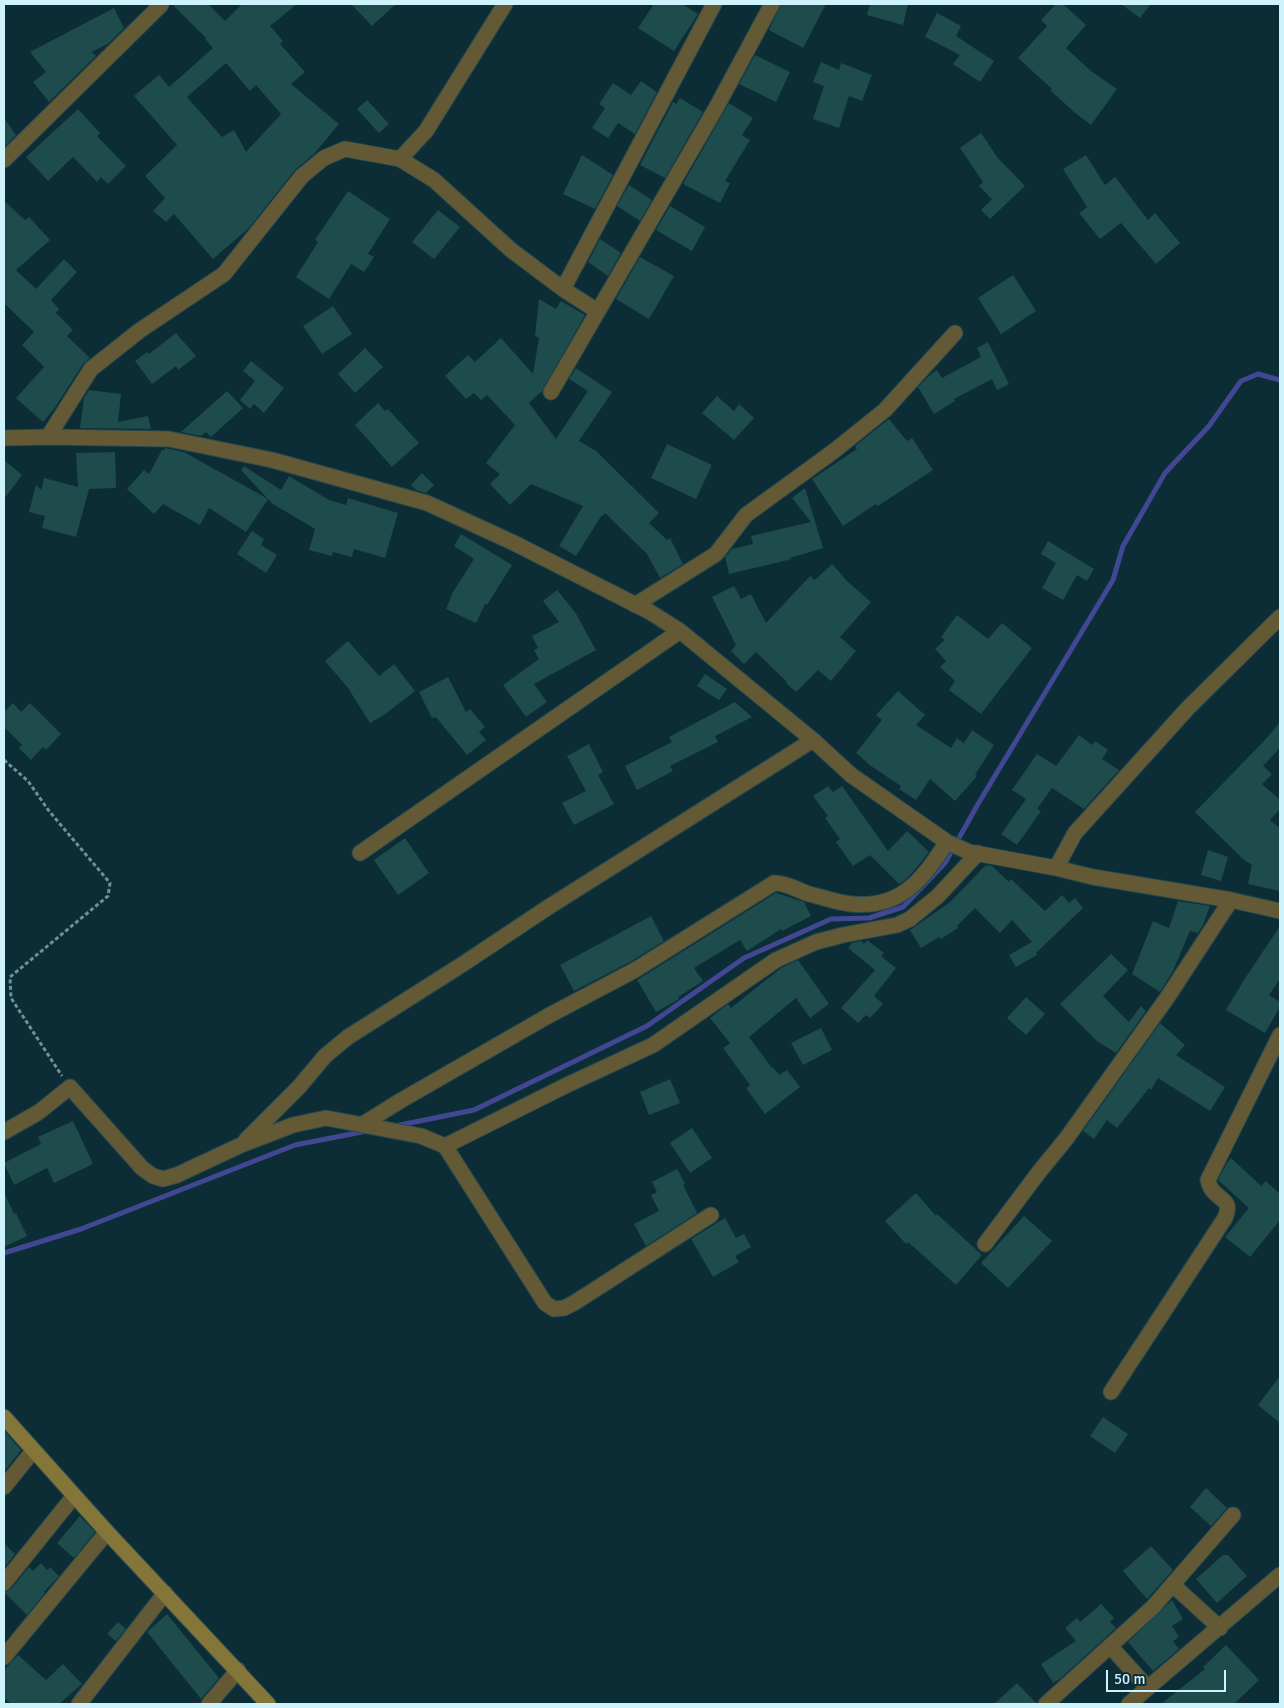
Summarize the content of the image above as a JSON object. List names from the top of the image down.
{
  "scale_bar": "50 m"
}
